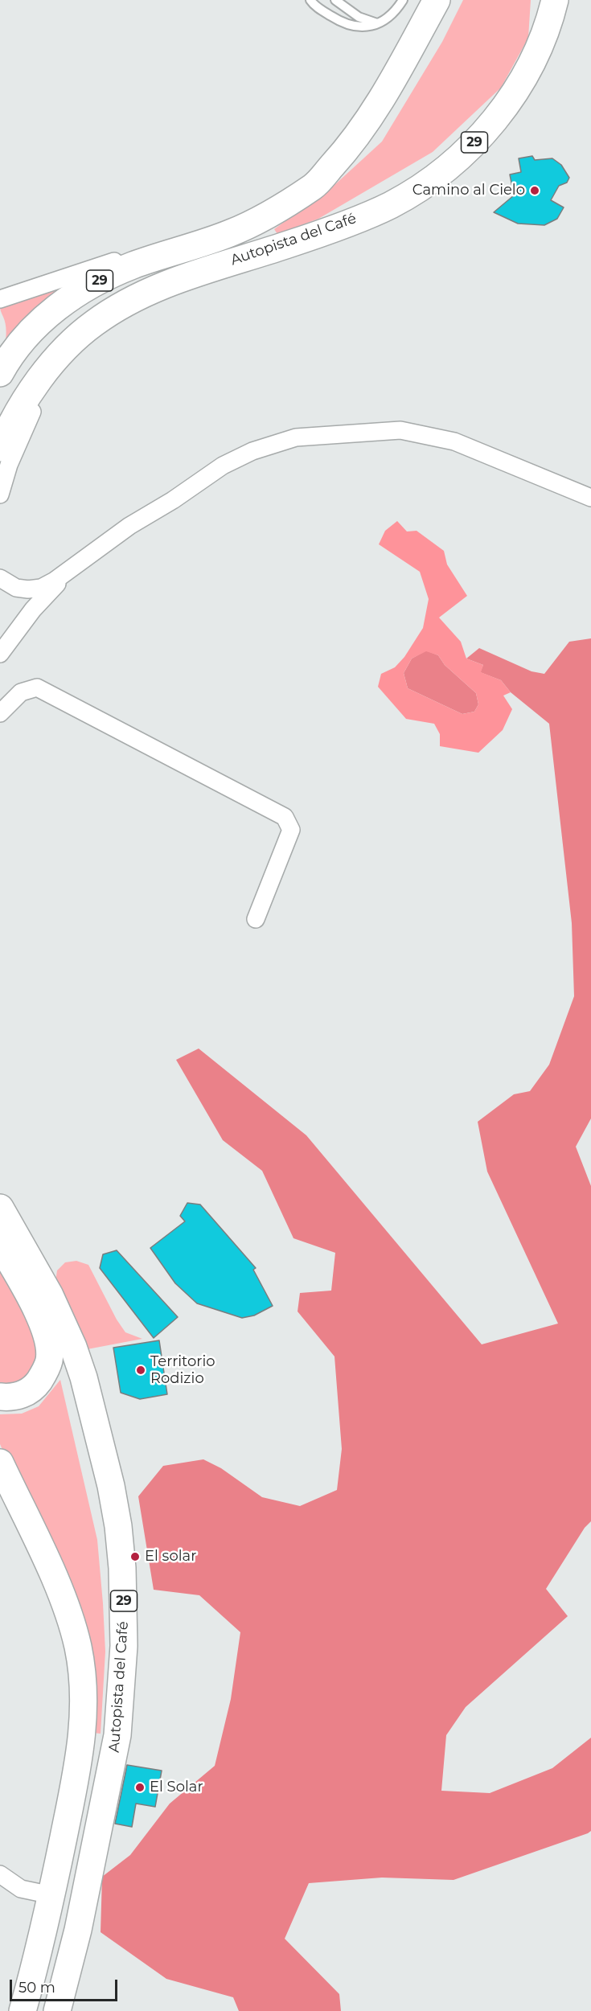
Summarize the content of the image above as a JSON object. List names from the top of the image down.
{
  "streets": {
    "highway": ["29", "Autopista del Café"]
  },
  "places": [
    "Camino al Cielo",
    "Territorio Rodizio",
    "El solar",
    "El Solar"
  ],
  "scale_bar": "50 m"
}
